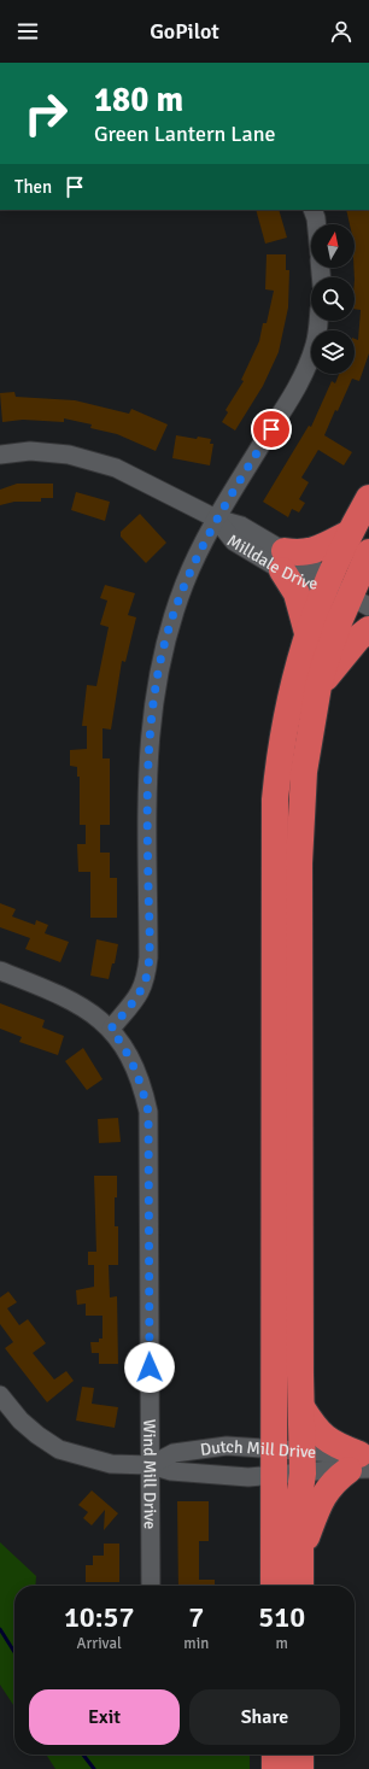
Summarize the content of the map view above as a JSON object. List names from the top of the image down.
{
  "streets": {
    "street": ["Milldale Drive", "Dutch Mill Drive", "Wind Mill Drive"]
  },
  "crossings": [
    ["Dutch Mill Drive", "Wind Mill Drive"]
  ],
  "north": "top",
  "page": {
    "header": "GoPilot",
    "turn": ["180 m", "Green Lantern Lane"],
    "then": "Then",
    "eta": [
      "10:57",
      "Arrival",
      "7",
      "min",
      "510",
      "m"
    ],
    "buttons": ["Exit", "Share"]
  }
}
